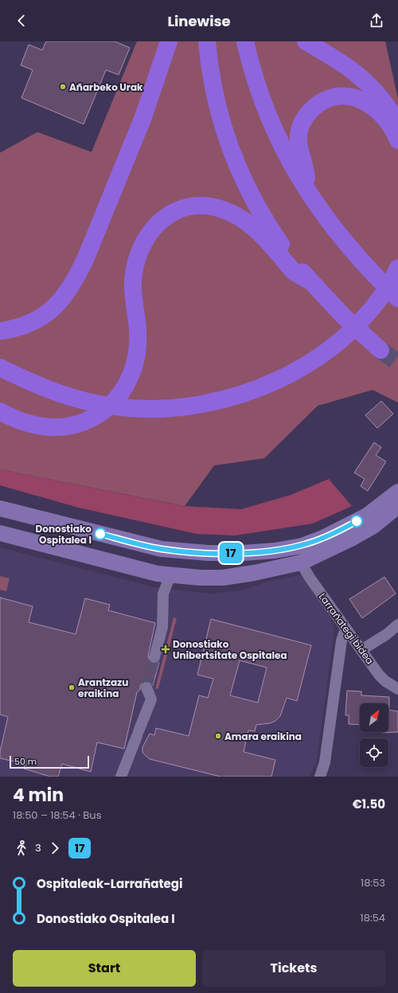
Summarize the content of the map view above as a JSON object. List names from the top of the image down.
{
  "streets": {
    "street": ["Larrañategi bidea"]
  },
  "places": {
    "other": [
      "Añarbeko Urak",
      "Donostiako Ospitalea I",
      "Arantzazu eraikina",
      "Amara eraikina"
    ],
    "health": ["Donostiako Unibertsitate Ospitalea"]
  },
  "lines": ["bus line 17"],
  "scale_bar": "50 m",
  "north": "top right",
  "page": {
    "header": "Linewise",
    "on_map": "17",
    "scale": "50 m",
    "heading": ["4 min", "18:50 – 18:54 · Bus", "€1.50"],
    "legs": ["3", "17"],
    "list": [
      {
        "name": "Ospitaleak-Larrañategi",
        "value": "18:53"
      },
      {
        "name": "Donostiako Ospitalea I",
        "value": "18:54"
      }
    ],
    "buttons": ["Start", "Tickets"]
  }
}
